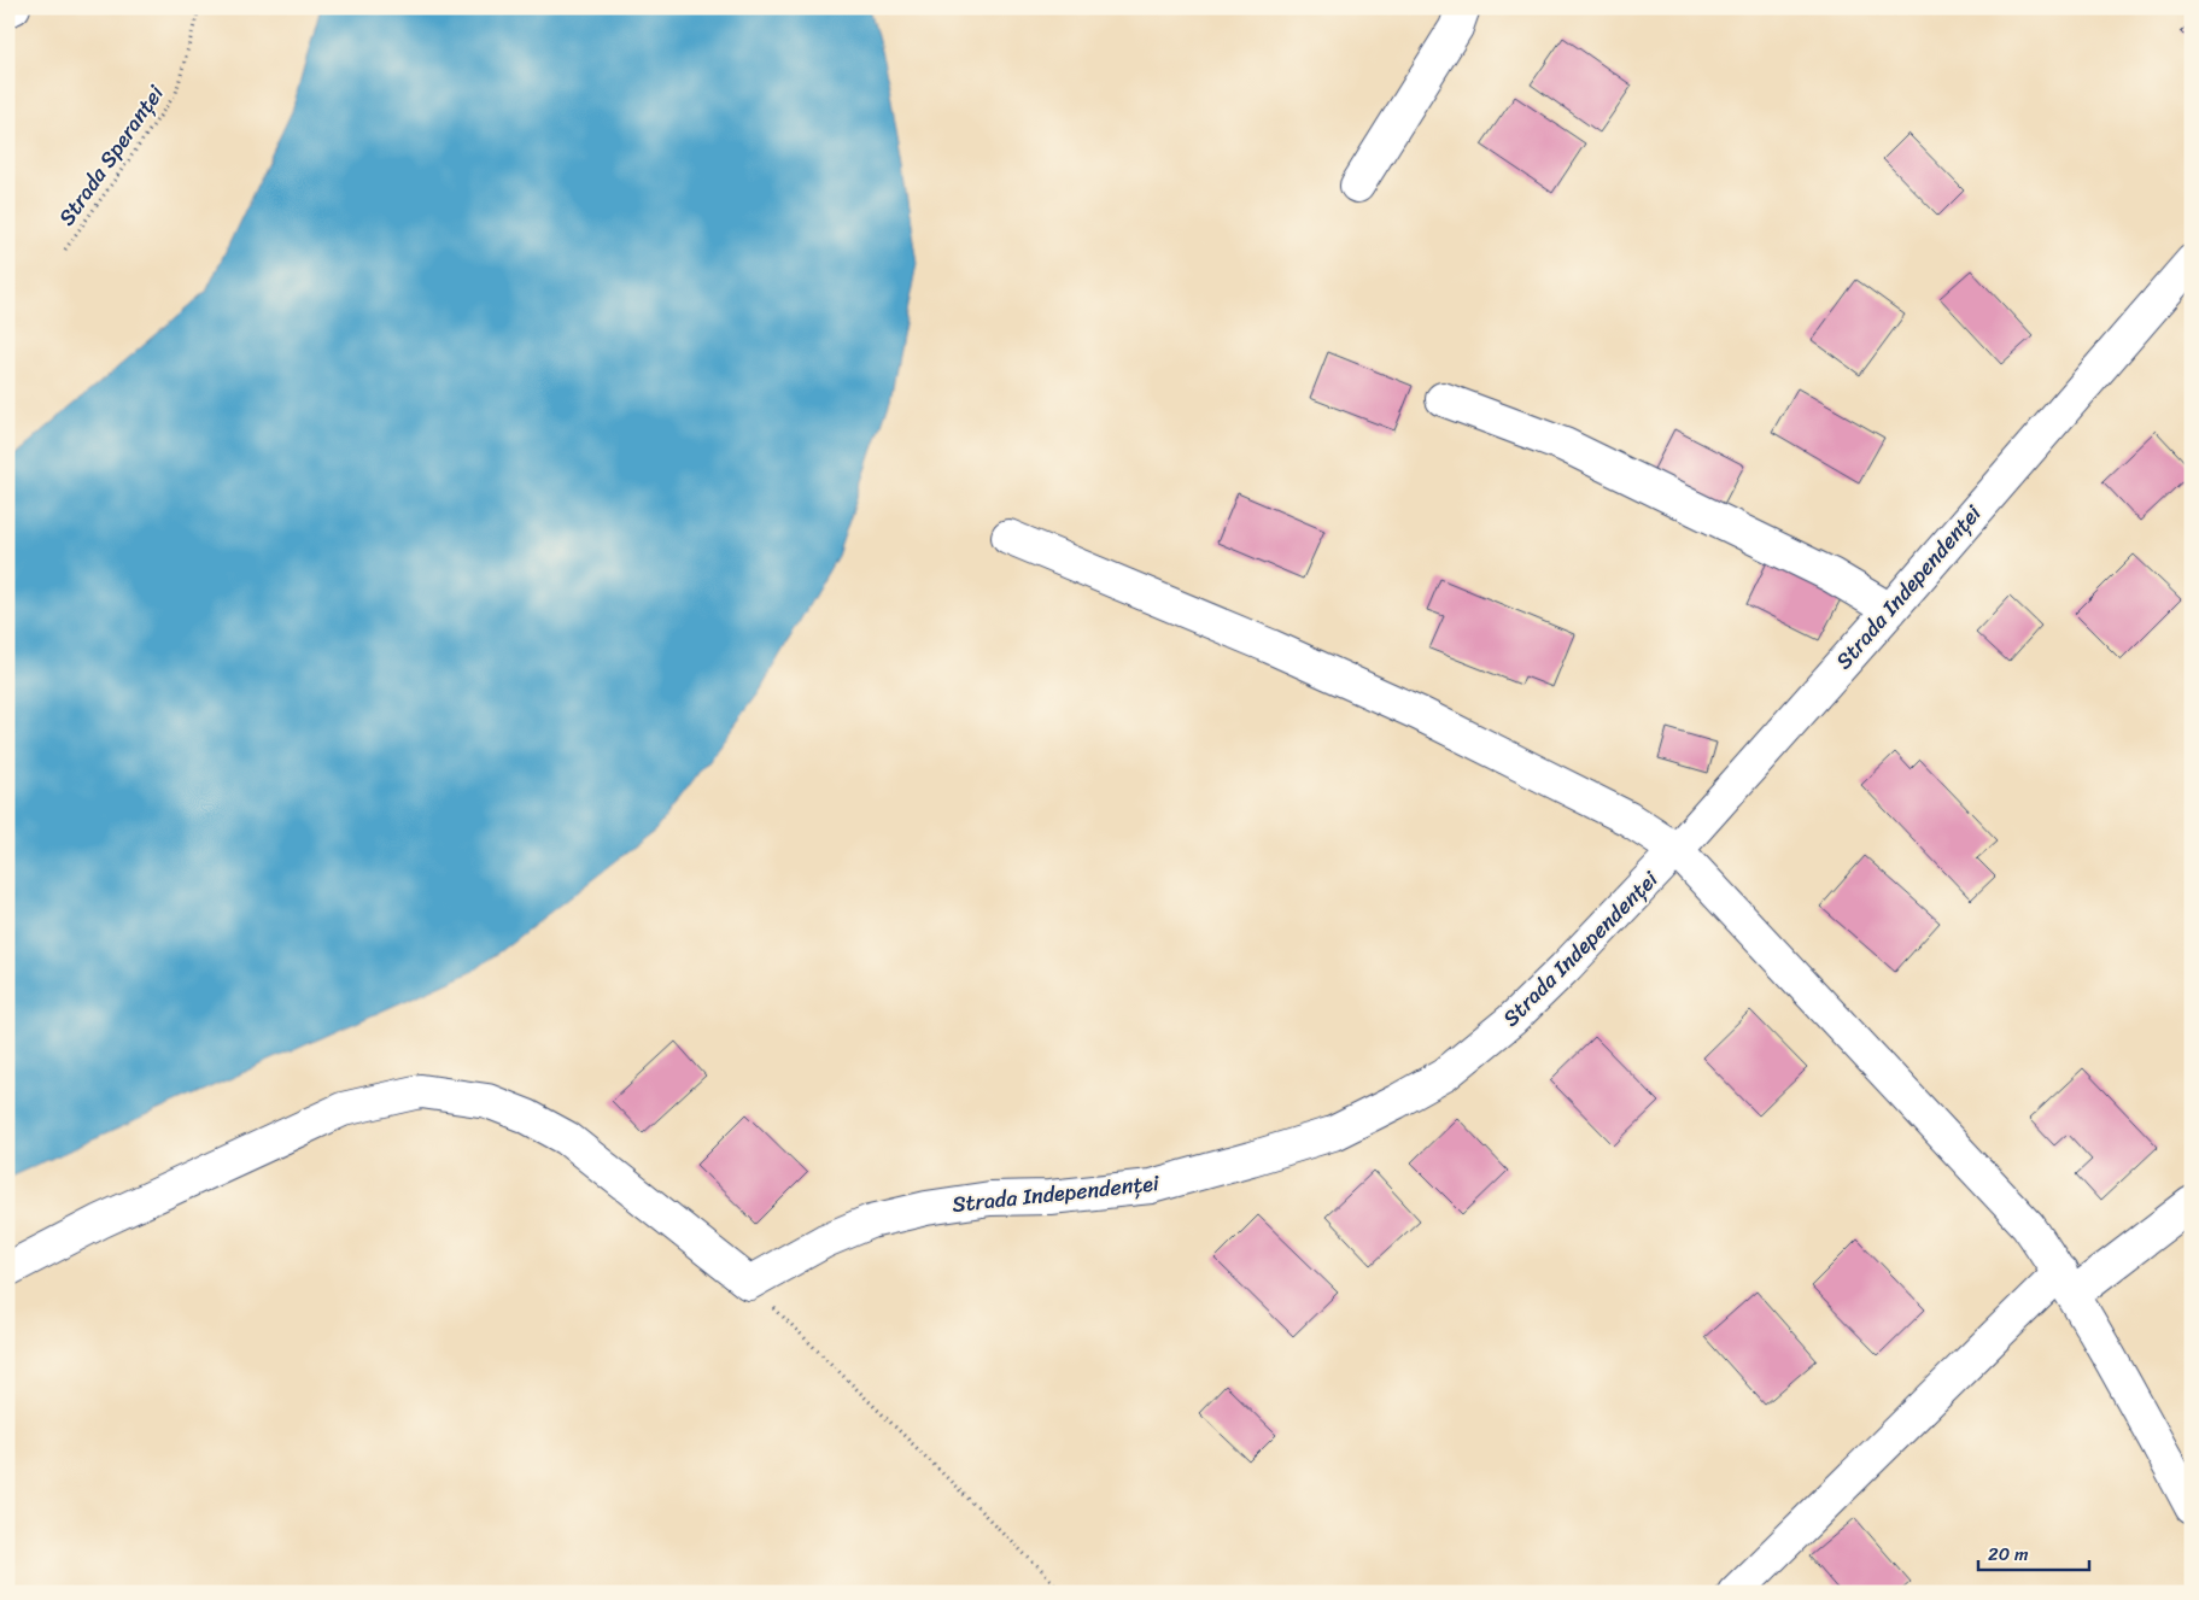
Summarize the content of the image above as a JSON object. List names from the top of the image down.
{
  "streets": {
    "street": ["Strada Independenței"],
    "path": ["Strada Speranței"]
  },
  "scale_bar": "20 m"
}
